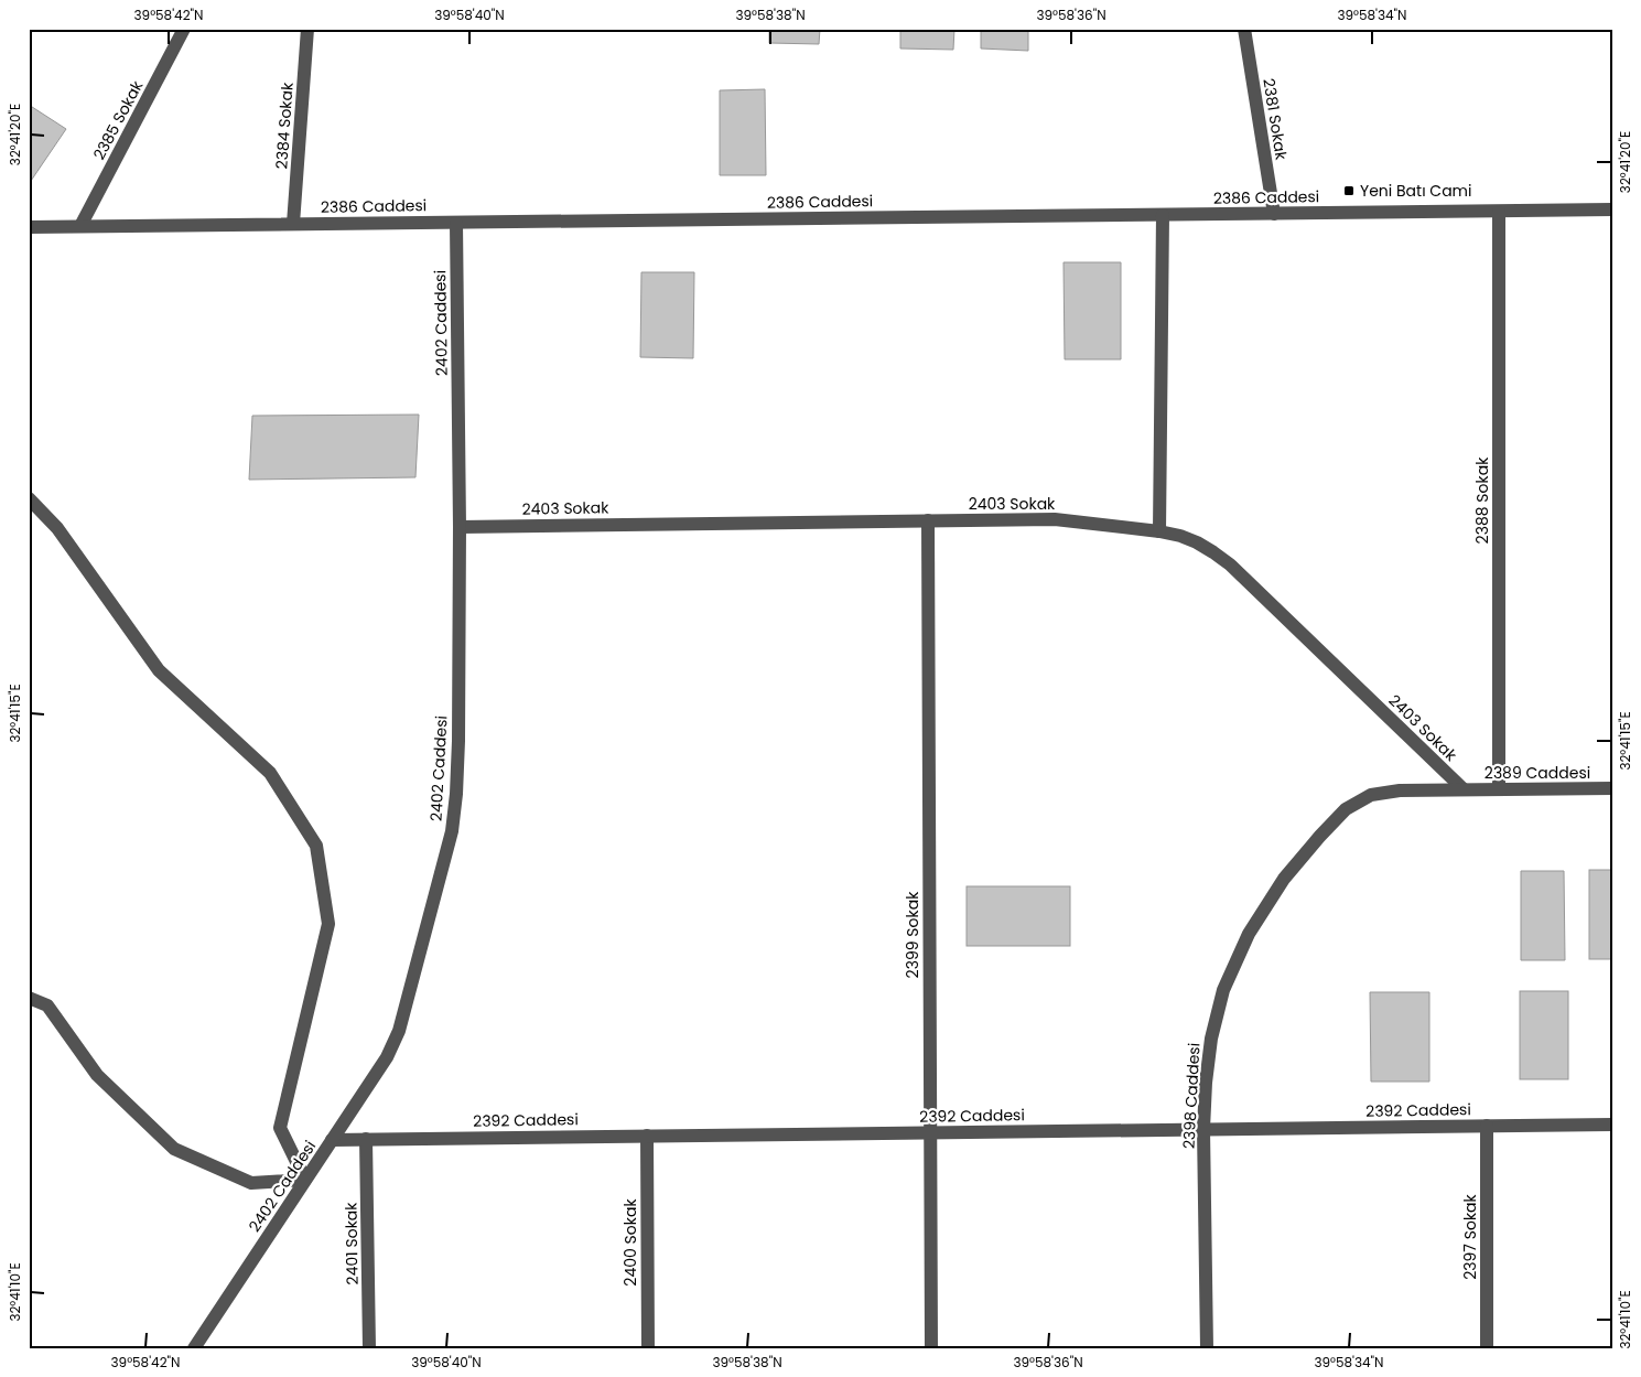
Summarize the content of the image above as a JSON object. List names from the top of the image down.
{
  "streets": {
    "street": [
      "2381 Sokak",
      "2385 Sokak",
      "2384 Sokak",
      "2386 Caddesi",
      "2402 Caddesi",
      "2388 Sokak",
      "2403 Sokak",
      "2389 Caddesi",
      "2399 Sokak",
      "2398 Caddesi",
      "2392 Caddesi",
      "2397 Sokak",
      "2400 Sokak",
      "2401 Sokak"
    ]
  },
  "crossings": [
    ["2381 Sokak", "2386 Caddesi"],
    ["2385 Sokak", "2386 Caddesi"],
    ["2384 Sokak", "2386 Caddesi"],
    ["2386 Caddesi", "2402 Caddesi"],
    ["2386 Caddesi", "2388 Sokak"],
    ["2402 Caddesi", "2403 Sokak"],
    ["2402 Caddesi", "2392 Caddesi"],
    ["2388 Sokak", "2389 Caddesi"],
    ["2403 Sokak", "2389 Caddesi"],
    ["2403 Sokak", "2399 Sokak"],
    ["2403 Sokak", "2398 Caddesi"],
    ["2389 Caddesi", "2398 Caddesi"],
    ["2399 Sokak", "2392 Caddesi"],
    ["2398 Caddesi", "2392 Caddesi"],
    ["2392 Caddesi", "2397 Sokak"],
    ["2392 Caddesi", "2400 Sokak"],
    ["2392 Caddesi", "2401 Sokak"]
  ],
  "places": {
    "transit": ["Yeni Batı Cami"]
  },
  "coordinates": [
    "39°58'42\"N",
    "39°58'40\"N",
    "39°58'38\"N",
    "39°58'36\"N",
    "39°58'34\"N",
    "32°41'20\"E",
    "32°41'15\"E",
    "32°41'10\"E"
  ]
}
